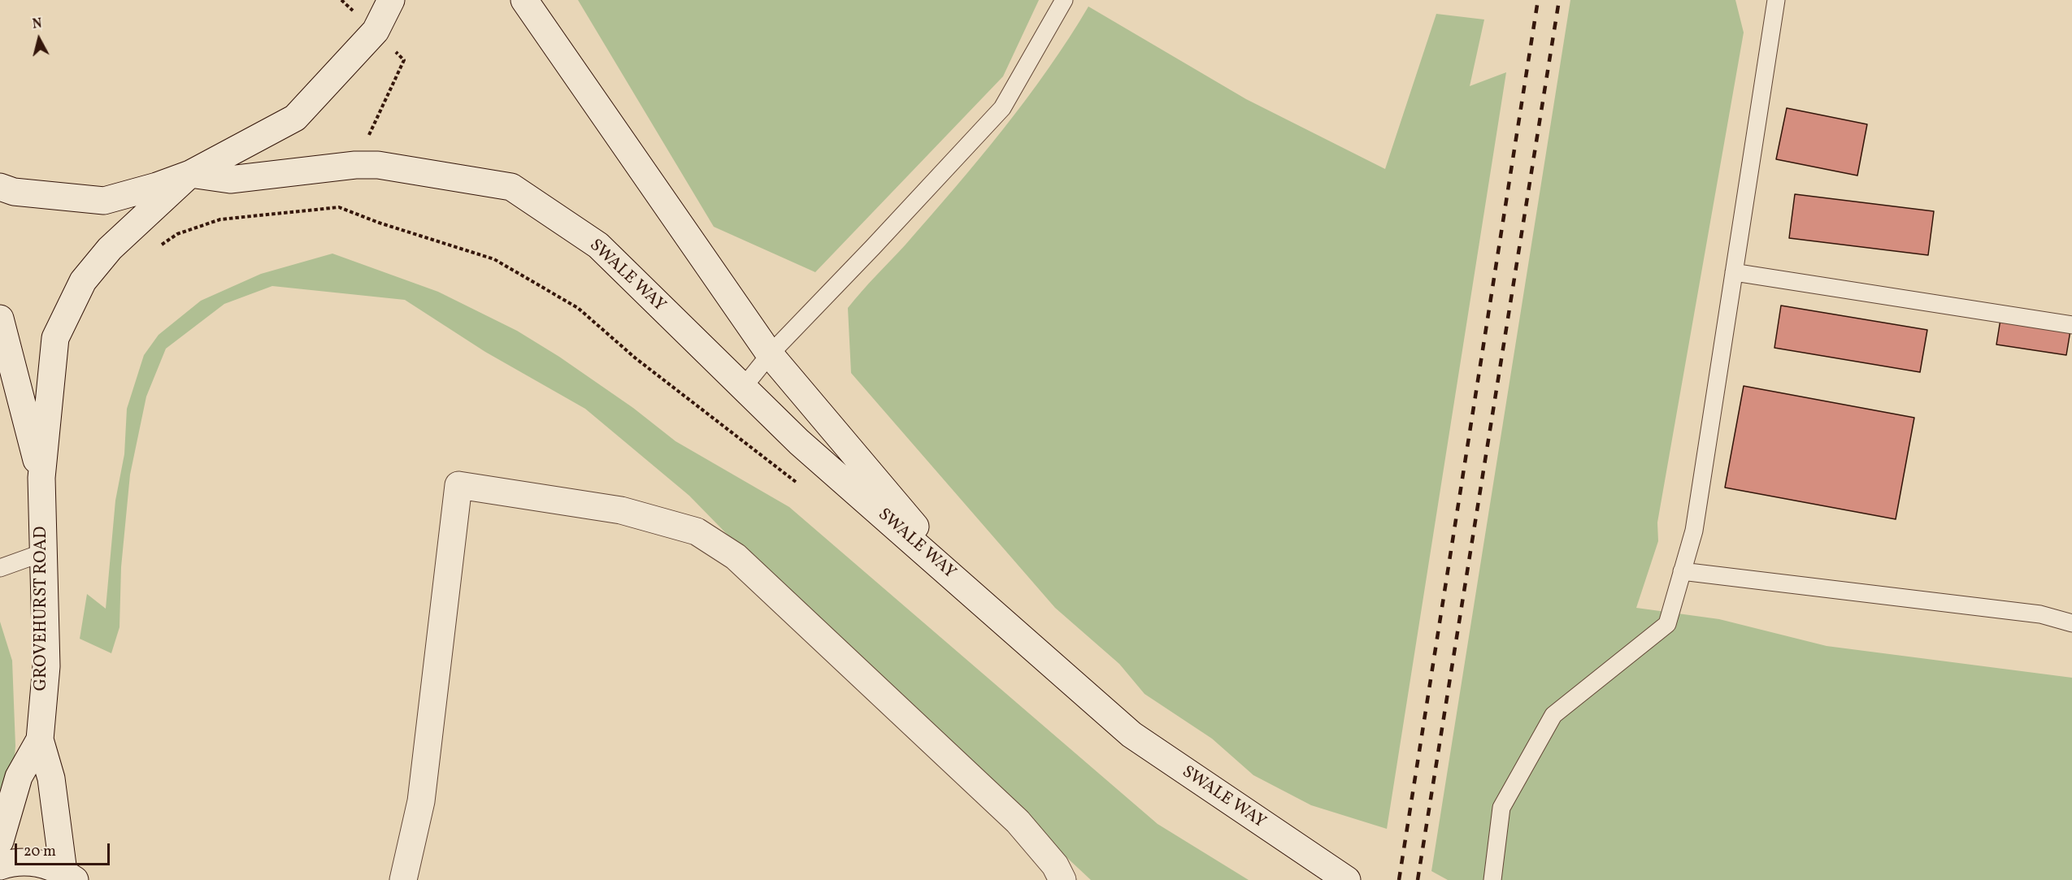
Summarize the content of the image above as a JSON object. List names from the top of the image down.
{
  "streets": {
    "main road": ["SWALE WAY", "GROVEHURST ROAD"]
  },
  "scale_bar": "20 m",
  "north": "top"
}
